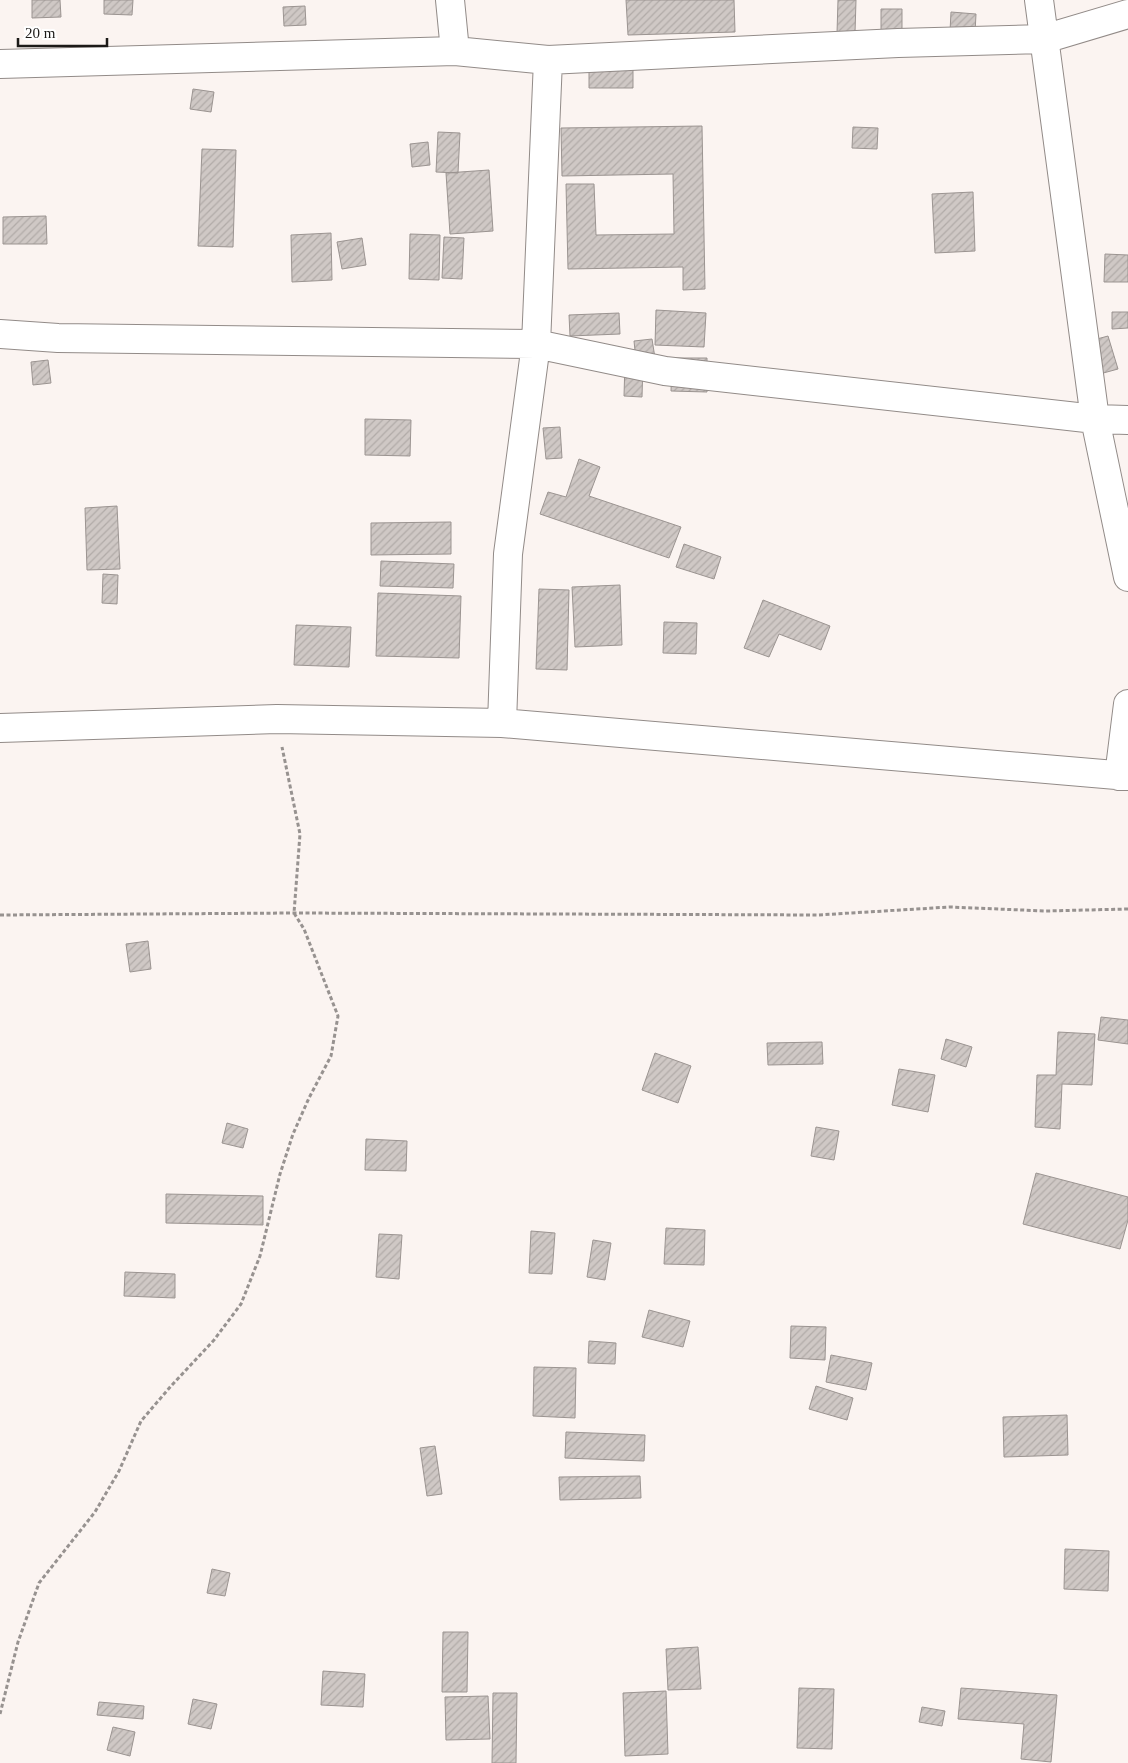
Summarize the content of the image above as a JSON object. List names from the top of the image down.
{
  "scale_bar": "20 m"
}
